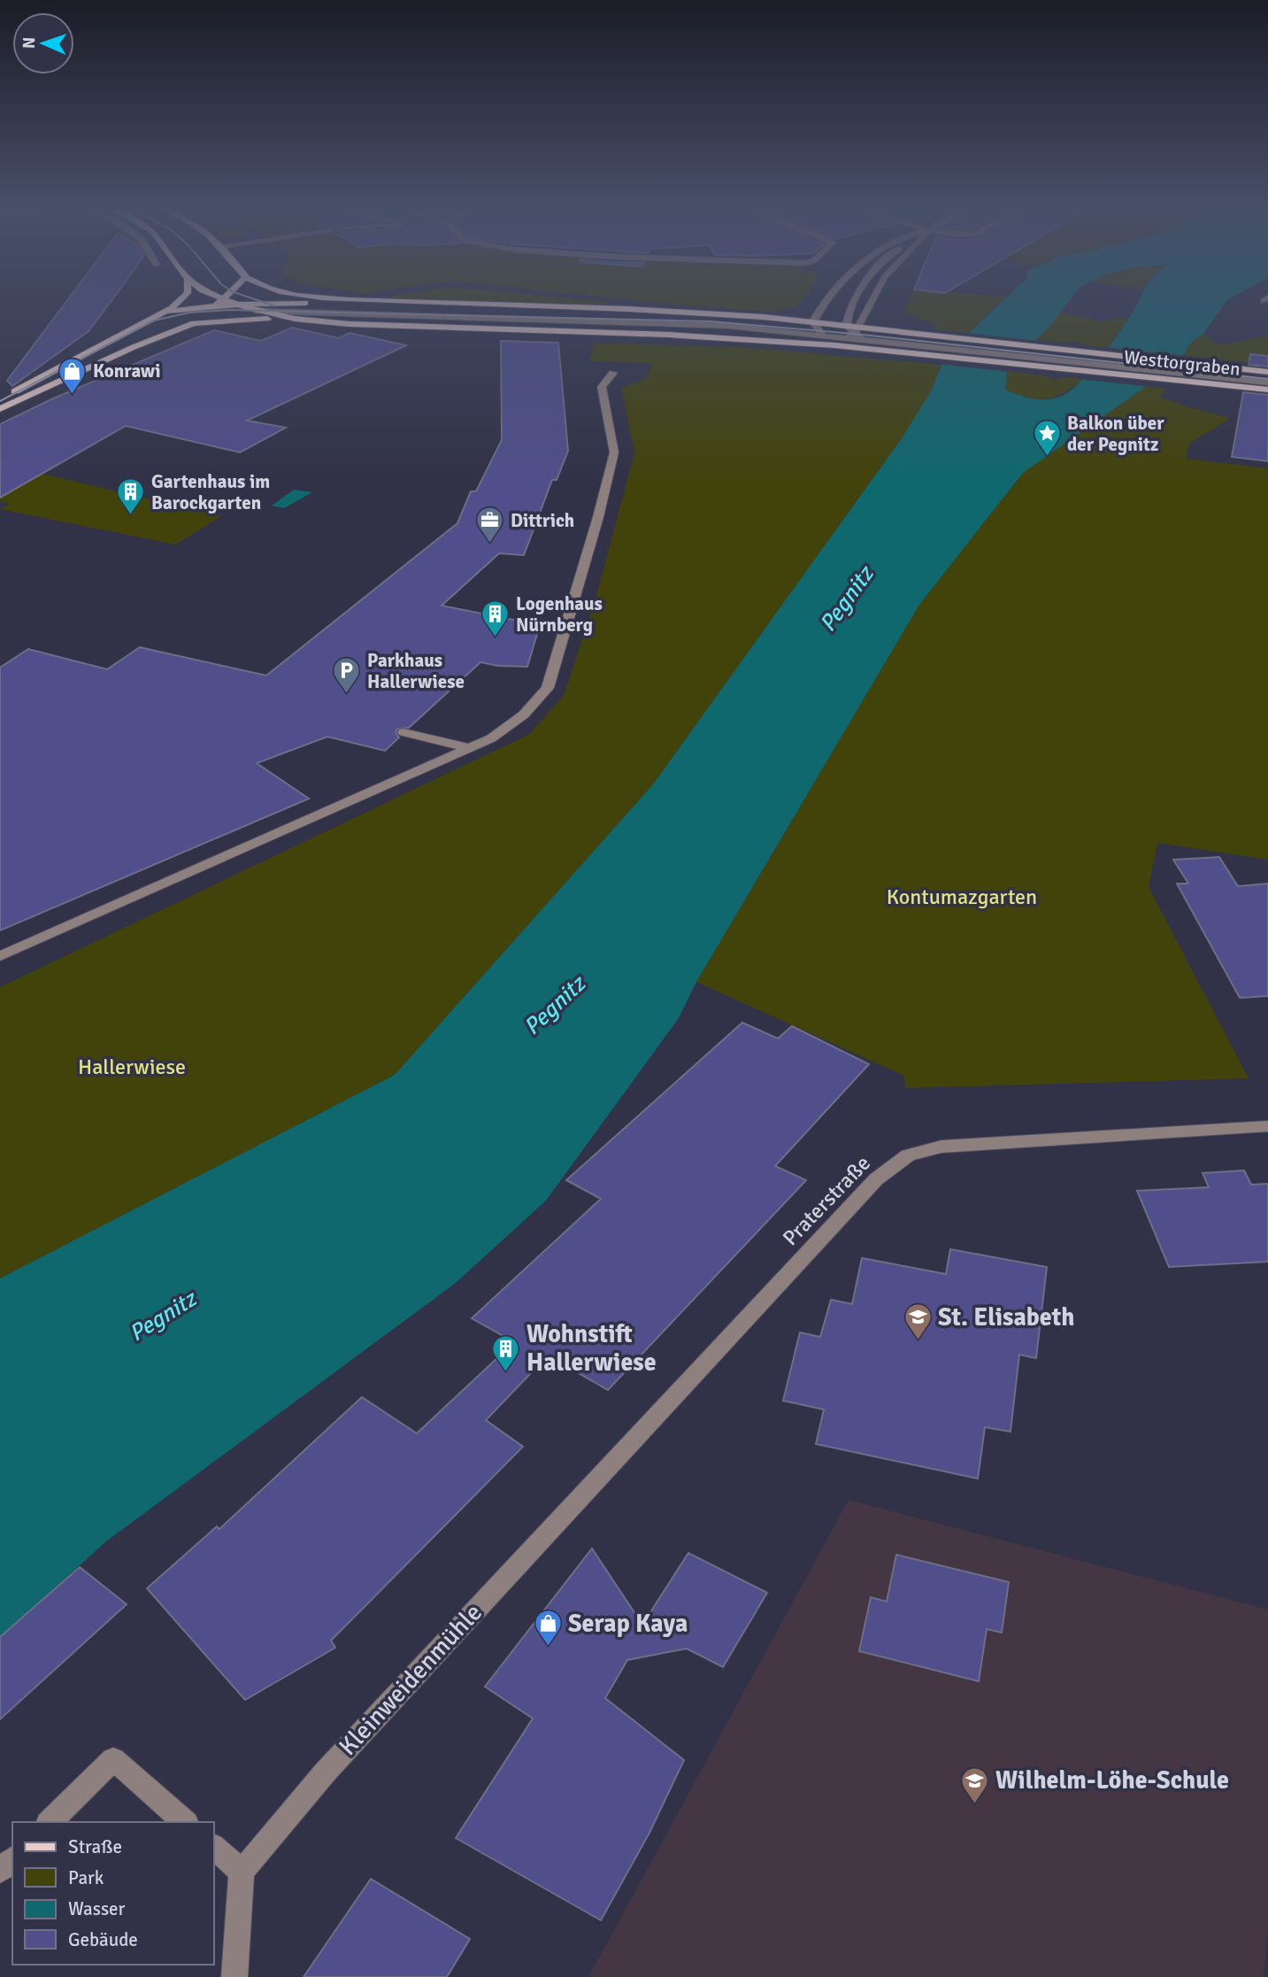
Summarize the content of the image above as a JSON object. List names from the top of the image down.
{
  "streets": {
    "main road": ["Westtorgraben"],
    "street": ["Praterstraße", "Kleinweidenmühle"]
  },
  "crossings": [
    ["Praterstraße", "Kleinweidenmühle"]
  ],
  "water": ["Pegnitz"],
  "parks": ["Kontumazgarten", "Hallerwiese"],
  "places": {
    "shop": ["Konrawi", "Serap Kaya"],
    "place": ["Balkon über der Pegnitz"],
    "building": ["Gartenhaus im Barockgarten", "Logenhaus Nürnberg", "Wohnstift Hallerwiese"],
    "office": ["Dittrich"],
    "parking": ["Parkhaus Hallerwiese"],
    "school or university": ["St. Elisabeth", "Wilhelm-Löhe-Schule"]
  },
  "legend": [
    "Straße",
    "Park",
    "Wasser",
    "Gebäude"
  ],
  "north": "left"
}
